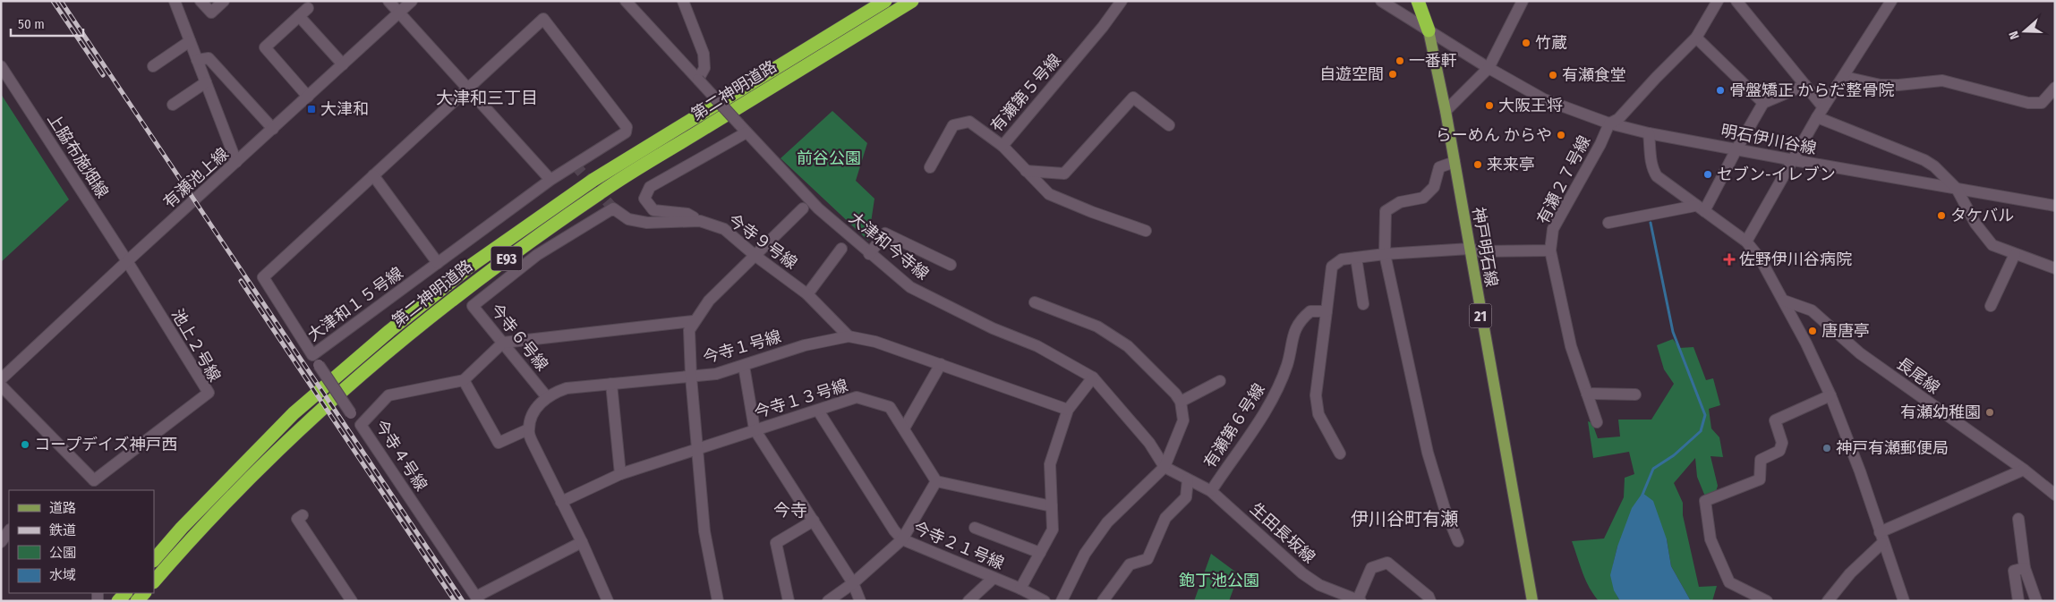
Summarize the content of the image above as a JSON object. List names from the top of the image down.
{
  "streets": {
    "highway": ["第二神明道路", "E93"],
    "main road": ["神戸明石線", "21"],
    "street": [
      "有瀬第５号線",
      "明石伊川谷線",
      "上脇布施畑線",
      "有瀬池上線",
      "有瀬２７号線",
      "今寺９号線",
      "大津和今寺線",
      "大津和１５号線",
      "今寺６号線",
      "池上２号線",
      "今寺１号線",
      "長尾線",
      "今寺１３号線",
      "有瀬第６号線",
      "今寺４号線",
      "生田長坂線",
      "今寺２１号線"
    ]
  },
  "crossings": [
    ["明石伊川谷線", "有瀬２７号線"],
    ["明石伊川谷線", "神戸明石線"],
    ["上脇布施畑線", "有瀬池上線"],
    ["上脇布施畑線", "池上２号線"],
    ["有瀬池上線", "池上２号線"],
    ["有瀬２７号線", "神戸明石線"],
    ["有瀬２７号線", "有瀬第６号線"],
    ["今寺９号線", "今寺６号線"],
    ["今寺９号線", "今寺１号線"],
    ["大津和今寺線", "生田長坂線"],
    ["今寺６号線", "今寺１号線"],
    ["今寺１３号線", "今寺２１号線"],
    ["有瀬第６号線", "生田長坂線"]
  ],
  "districts": ["大津和三丁目", "今寺", "伊川谷町有瀬"],
  "parks": ["前谷公園", "鉋丁池公園"],
  "places": {
    "other": [
      "竹蔵",
      "一番軒",
      "自遊空間",
      "有瀬食堂",
      "骨盤矯正 からだ整骨院",
      "大阪王将",
      "らーめん からや",
      "来来亭",
      "セブン-イレブン",
      "タケバル",
      "唐唐亭",
      "有瀬幼稚園",
      "コープデイズ神戸西",
      "神戸有瀬郵便局"
    ],
    "transit": ["大津和"],
    "health": ["佐野伊川谷病院"]
  },
  "legend": [
    "道路",
    "鉄道",
    "公園",
    "水域"
  ],
  "scale_bar": "50 m",
  "north": "left"
}
